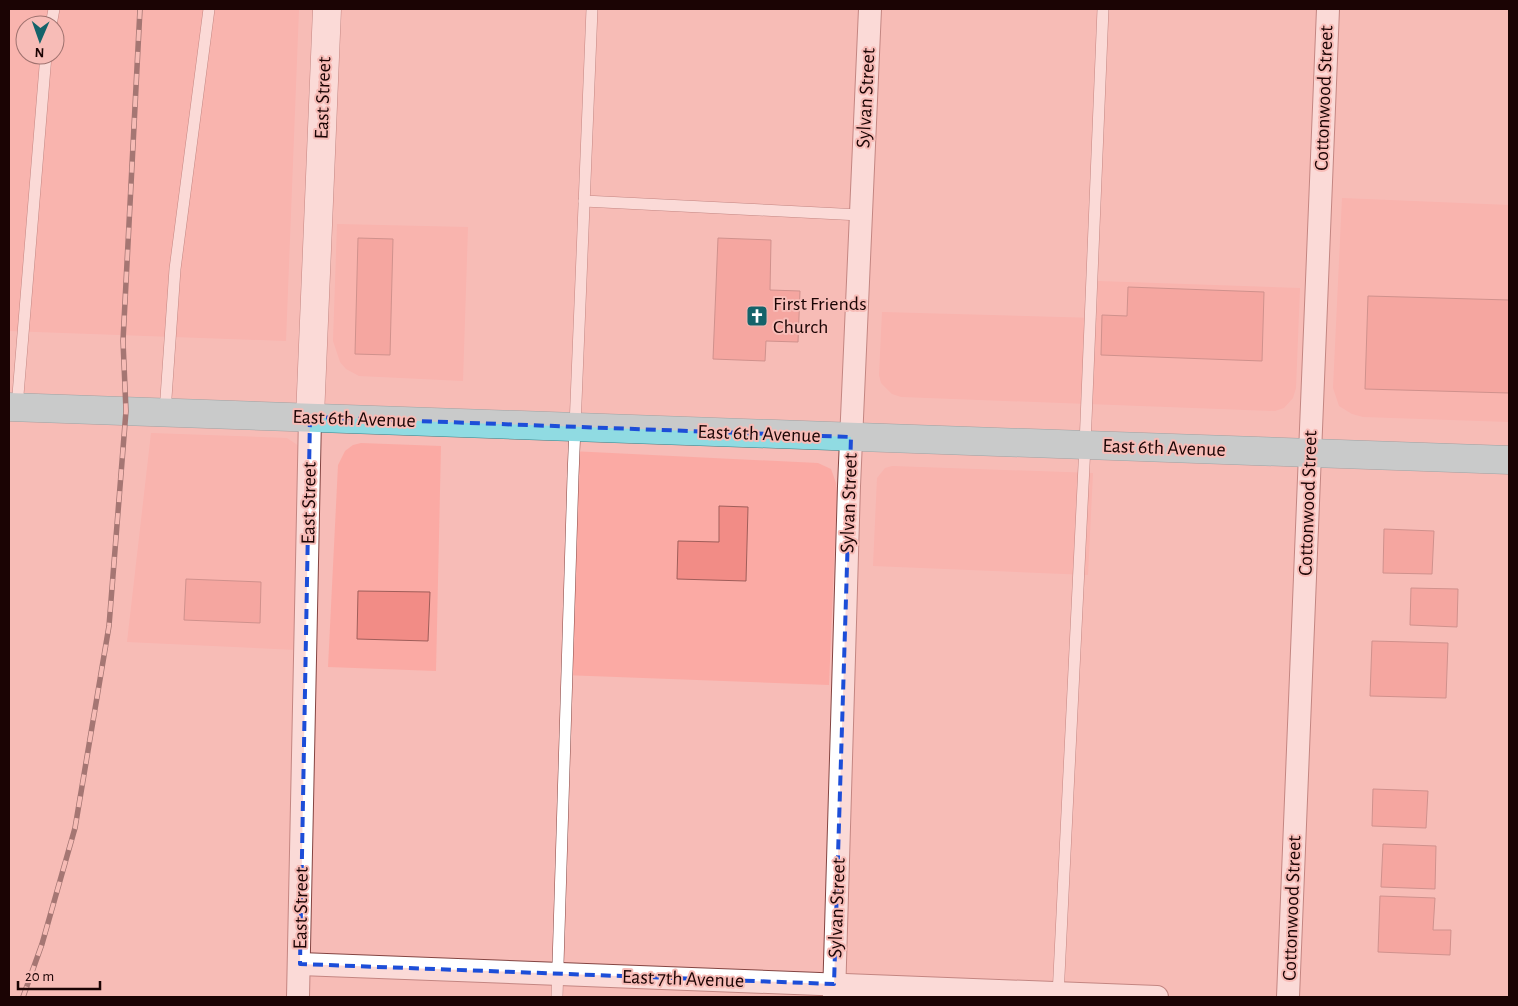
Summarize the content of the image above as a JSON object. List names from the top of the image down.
{
  "streets": {
    "main road": ["East 6th Avenue"],
    "street": [
      "East Street",
      "Sylvan Street",
      "Cottonwood Street",
      "East 7th Avenue"
    ]
  },
  "crossings": [
    ["East Street", "East 6th Avenue"],
    ["East Street", "East 7th Avenue"],
    ["Sylvan Street", "East 6th Avenue"],
    ["Sylvan Street", "East 7th Avenue"],
    ["Cottonwood Street", "East 6th Avenue"]
  ],
  "places": {
    "church": ["First Friends Church"]
  },
  "scale_bar": "20 m",
  "north": "bottom"
}
